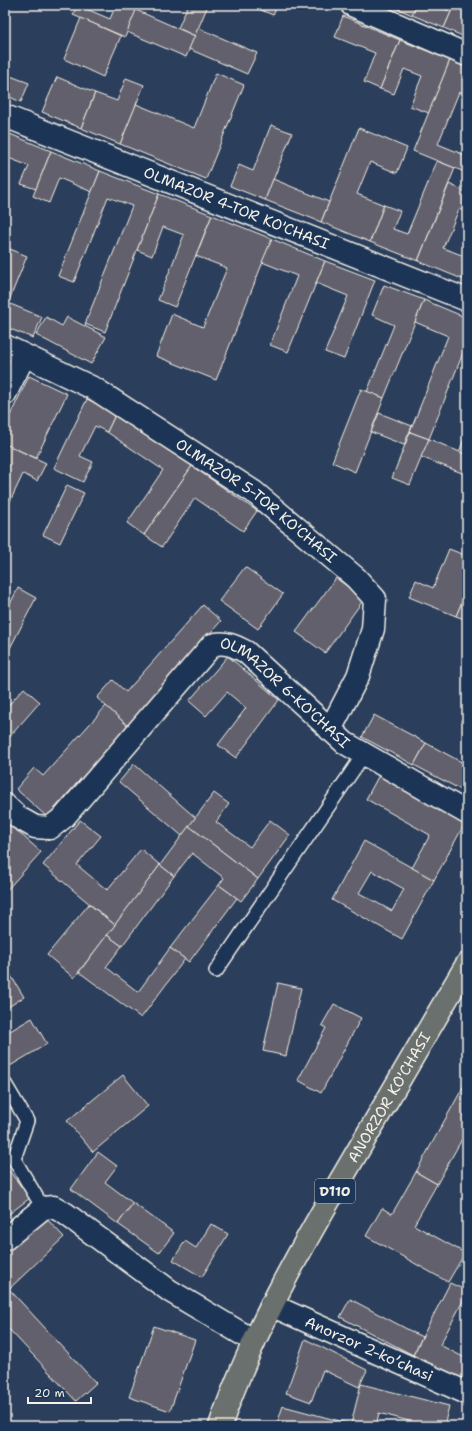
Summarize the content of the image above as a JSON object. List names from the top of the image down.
{
  "streets": {
    "main road": ["ANORZOR KO'CHASI", "D110"],
    "street": [
      "OLMAZOR 4-TOR KO'CHASI",
      "OLMAZOR 5-TOR KO'CHASI",
      "OLMAZOR 6-KO'CHASI",
      "Аnorzor 2-koʼchasi"
    ]
  },
  "crossings": [
    ["OLMAZOR 5-TOR KO'CHASI", "OLMAZOR 6-KO'CHASI"],
    ["ANORZOR KO'CHASI", "Аnorzor 2-koʼchasi"]
  ],
  "scale_bar": "20 m"
}
